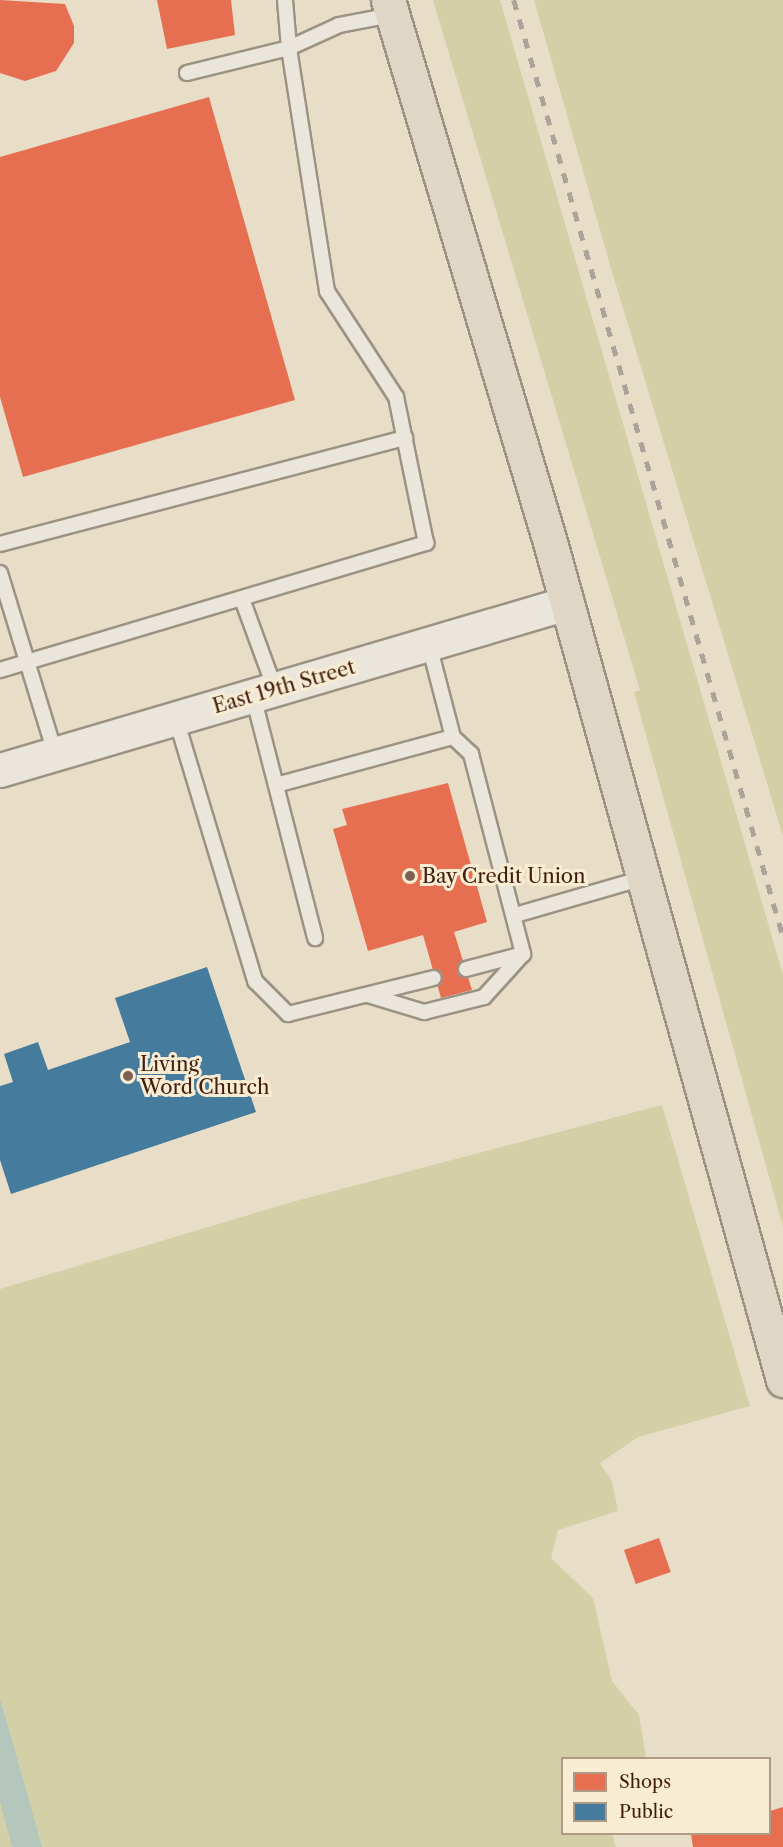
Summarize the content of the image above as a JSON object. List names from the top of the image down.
{
  "streets": {
    "main road": ["East 19th Street"]
  },
  "places": ["Bay Credit Union", "Living Word Church"],
  "legend": ["Shops", "Public"]
}
